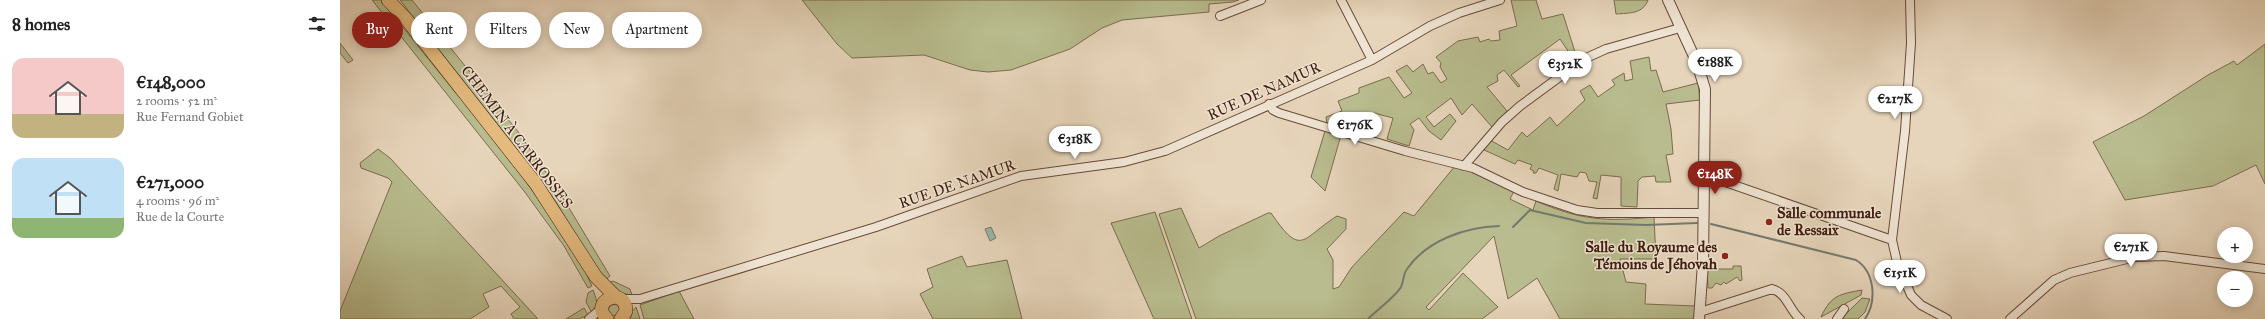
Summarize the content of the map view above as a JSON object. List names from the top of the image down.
{
  "streets": {
    "main road": ["CHEMIN À CARROSSES"],
    "street": ["RUE DE NAMUR"]
  },
  "crossings": [
    ["RUE DE NAMUR", "CHEMIN À CARROSSES"]
  ],
  "places": ["Salle communale de Ressaix", "Salle du Royaume des Témoins de Jéhovah"],
  "page": {
    "heading": "8 homes",
    "chip": [
      "Buy",
      "Rent",
      "Filters",
      "New",
      "Apartment"
    ],
    "list": [
      {
        "name": "€148,000",
        "note": "2 rooms · 52 m² · Rue Fernand Gobiet"
      },
      {
        "name": "€271,000",
        "note": "4 rooms · 96 m² · Rue de la Courte"
      }
    ],
    "price": [
      "€188K",
      "€352K",
      "€217K",
      "€176K",
      "€318K",
      "€148K",
      "€271K",
      "€151K"
    ],
    "map_buttons": ["+", "−"]
  }
}
